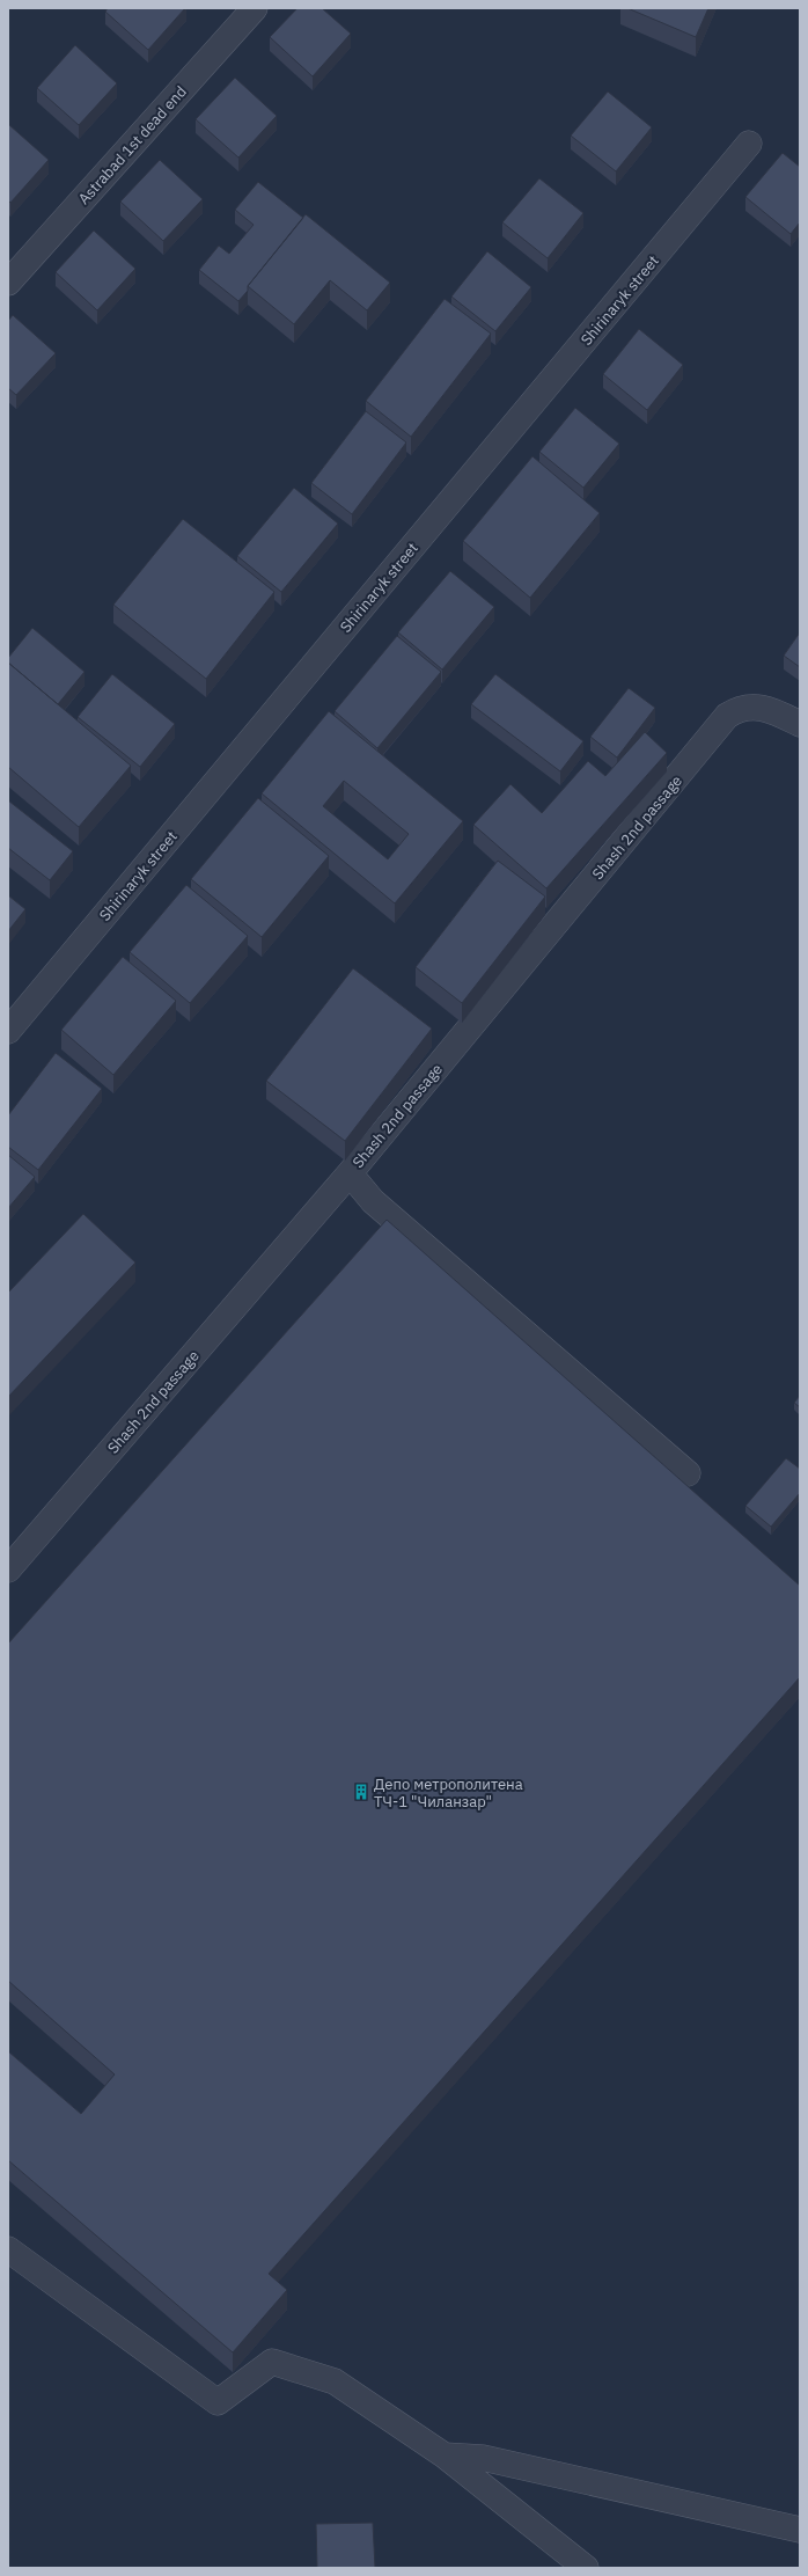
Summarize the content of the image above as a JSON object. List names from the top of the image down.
{
  "streets": {
    "street": ["Astrabad 1st dead end", "Shirinaryk street", "Shash 2nd passage"]
  },
  "places": {
    "building": ["Депо метрополитена ТЧ-1 \"Чиланзар\""]
  }
}
